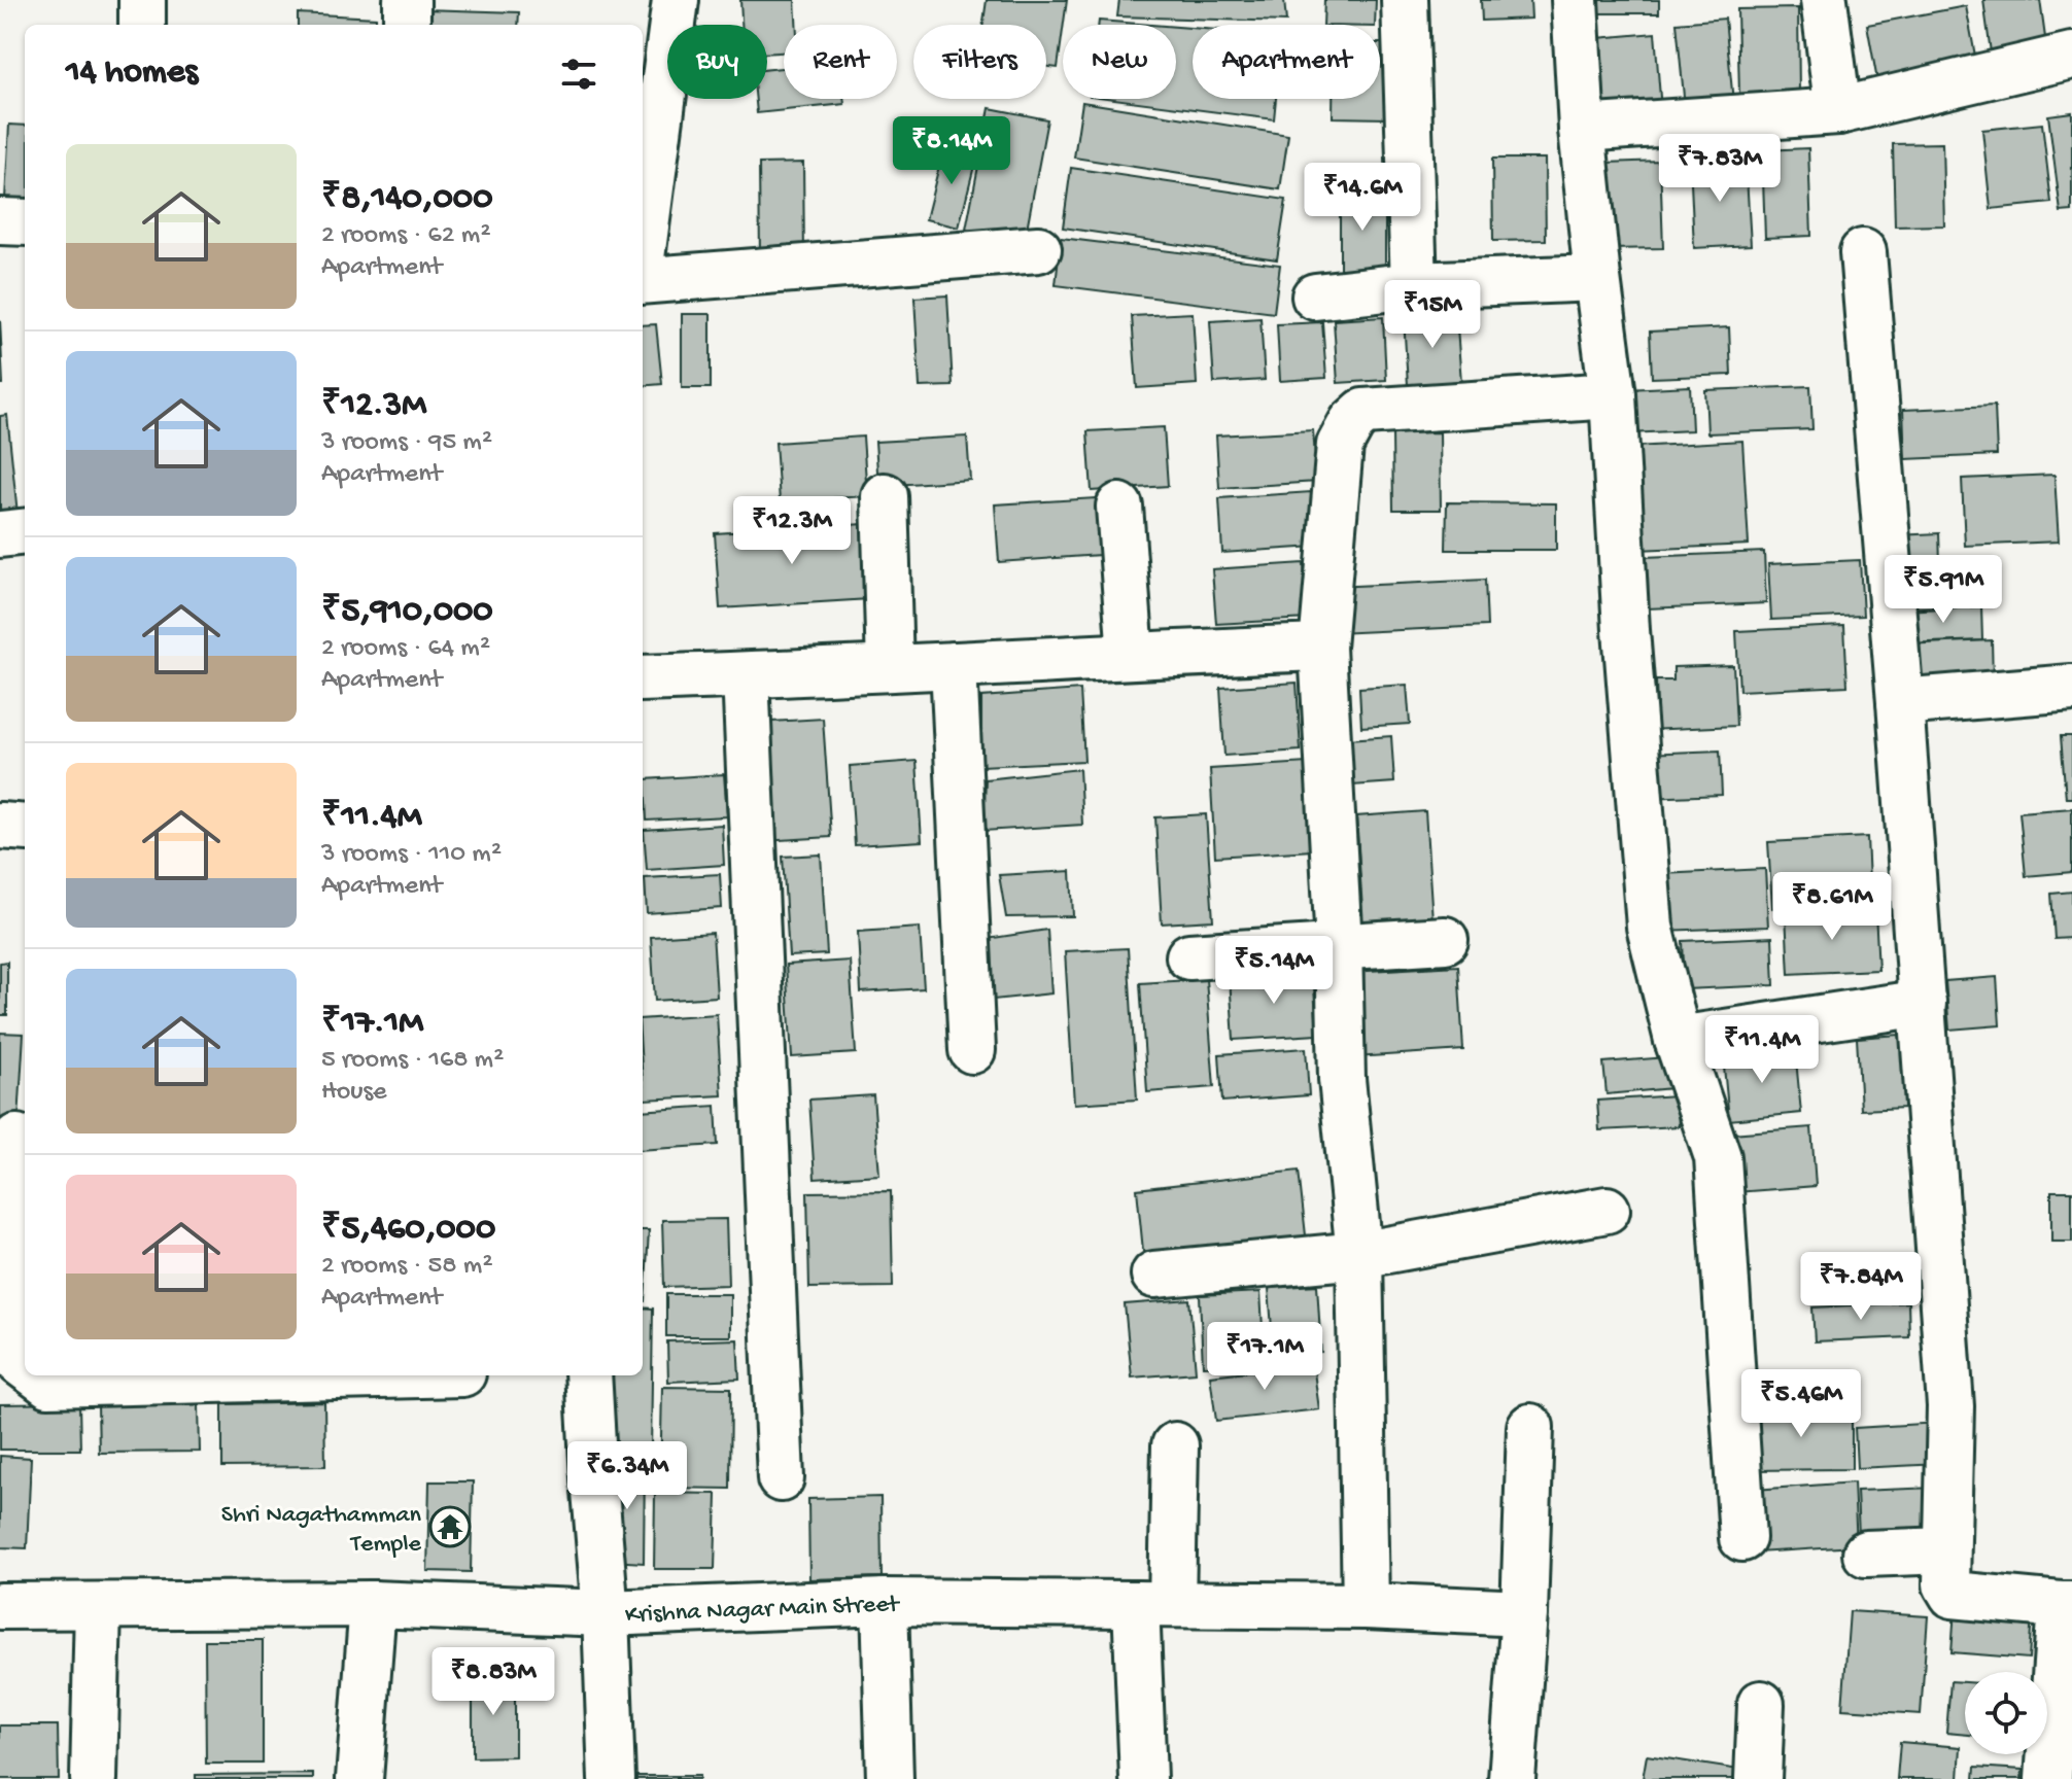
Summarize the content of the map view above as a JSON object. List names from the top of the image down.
{
  "streets": {
    "street": ["Krishna Nagar Main Street"]
  },
  "places": {
    "temple": ["Shri Nagathamman Temple"]
  },
  "page": {
    "chip": [
      "Buy",
      "Rent",
      "Filters",
      "New",
      "Apartment"
    ],
    "heading": "14 homes",
    "price": [
      "₹8.14M",
      "₹7.83M",
      "₹14.6M",
      "₹15M",
      "₹12.3M",
      "₹5.91M",
      "₹8.61M",
      "₹5.14M",
      "₹11.4M",
      "₹7.84M",
      "₹17.1M",
      "₹5.46M",
      "₹6.34M",
      "₹8.83M"
    ],
    "list": [
      {
        "name": "₹8,140,000",
        "note": "2 rooms · 62 m² · Apartment"
      },
      {
        "name": "₹12.3M",
        "note": "3 rooms · 95 m² · Apartment"
      },
      {
        "name": "₹5,910,000",
        "note": "2 rooms · 64 m² · Apartment"
      },
      {
        "name": "₹11.4M",
        "note": "3 rooms · 110 m² · Apartment"
      },
      {
        "name": "₹17.1M",
        "note": "5 rooms · 168 m² · House"
      },
      {
        "name": "₹5,460,000",
        "note": "2 rooms · 58 m² · Apartment"
      }
    ]
  }
}
